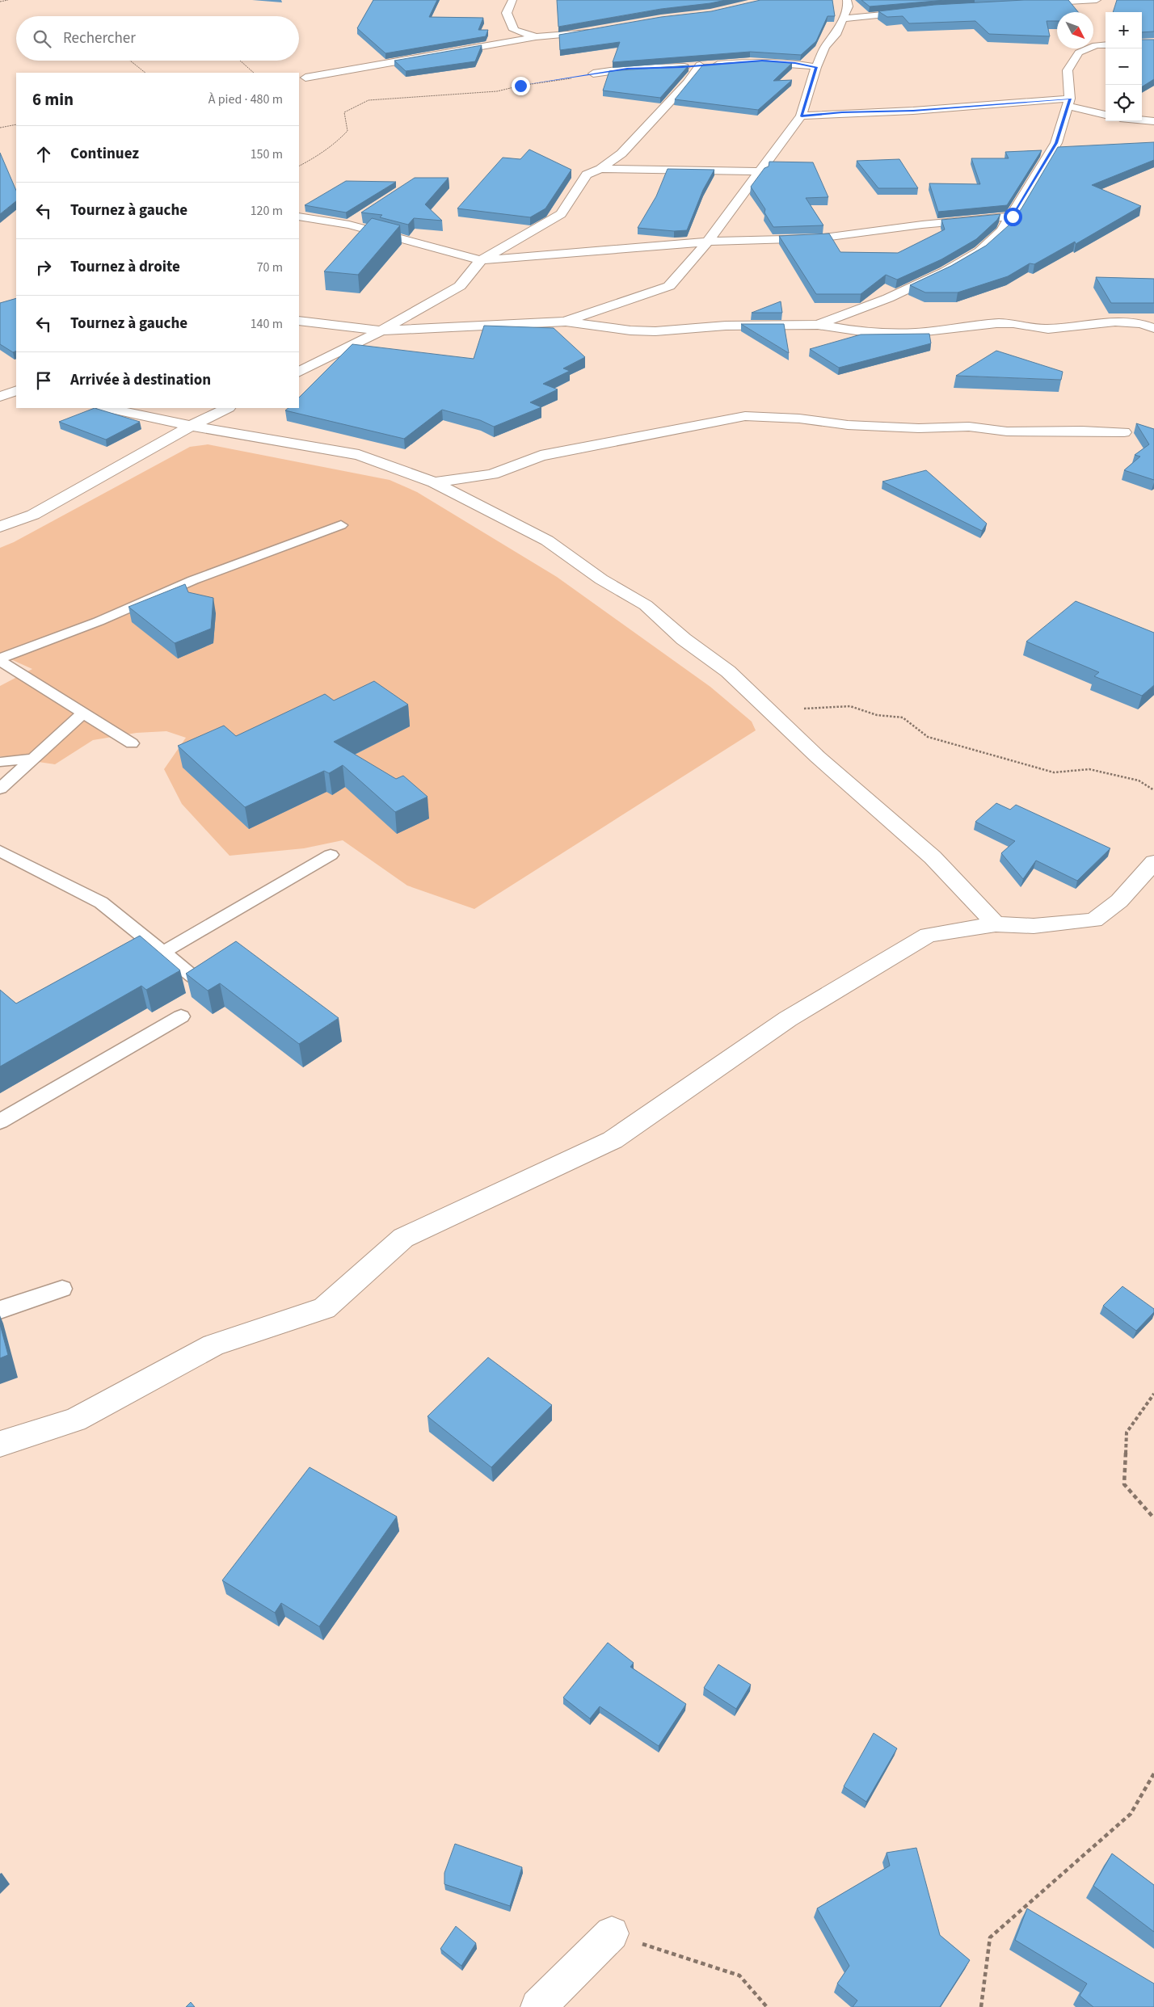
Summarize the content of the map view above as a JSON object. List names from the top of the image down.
{
  "north": "bottom right",
  "page": {
    "map_buttons": ["+", "−"],
    "search": "Rechercher",
    "heading": ["6 min", "À pied · 480 m"],
    "list": [
      ["Continuez", "150 m"],
      ["Tournez à gauche", "120 m"],
      ["Tournez à droite", "70 m"],
      ["Tournez à gauche", "140 m"],
      "Arrivée à destination"
    ]
  }
}
